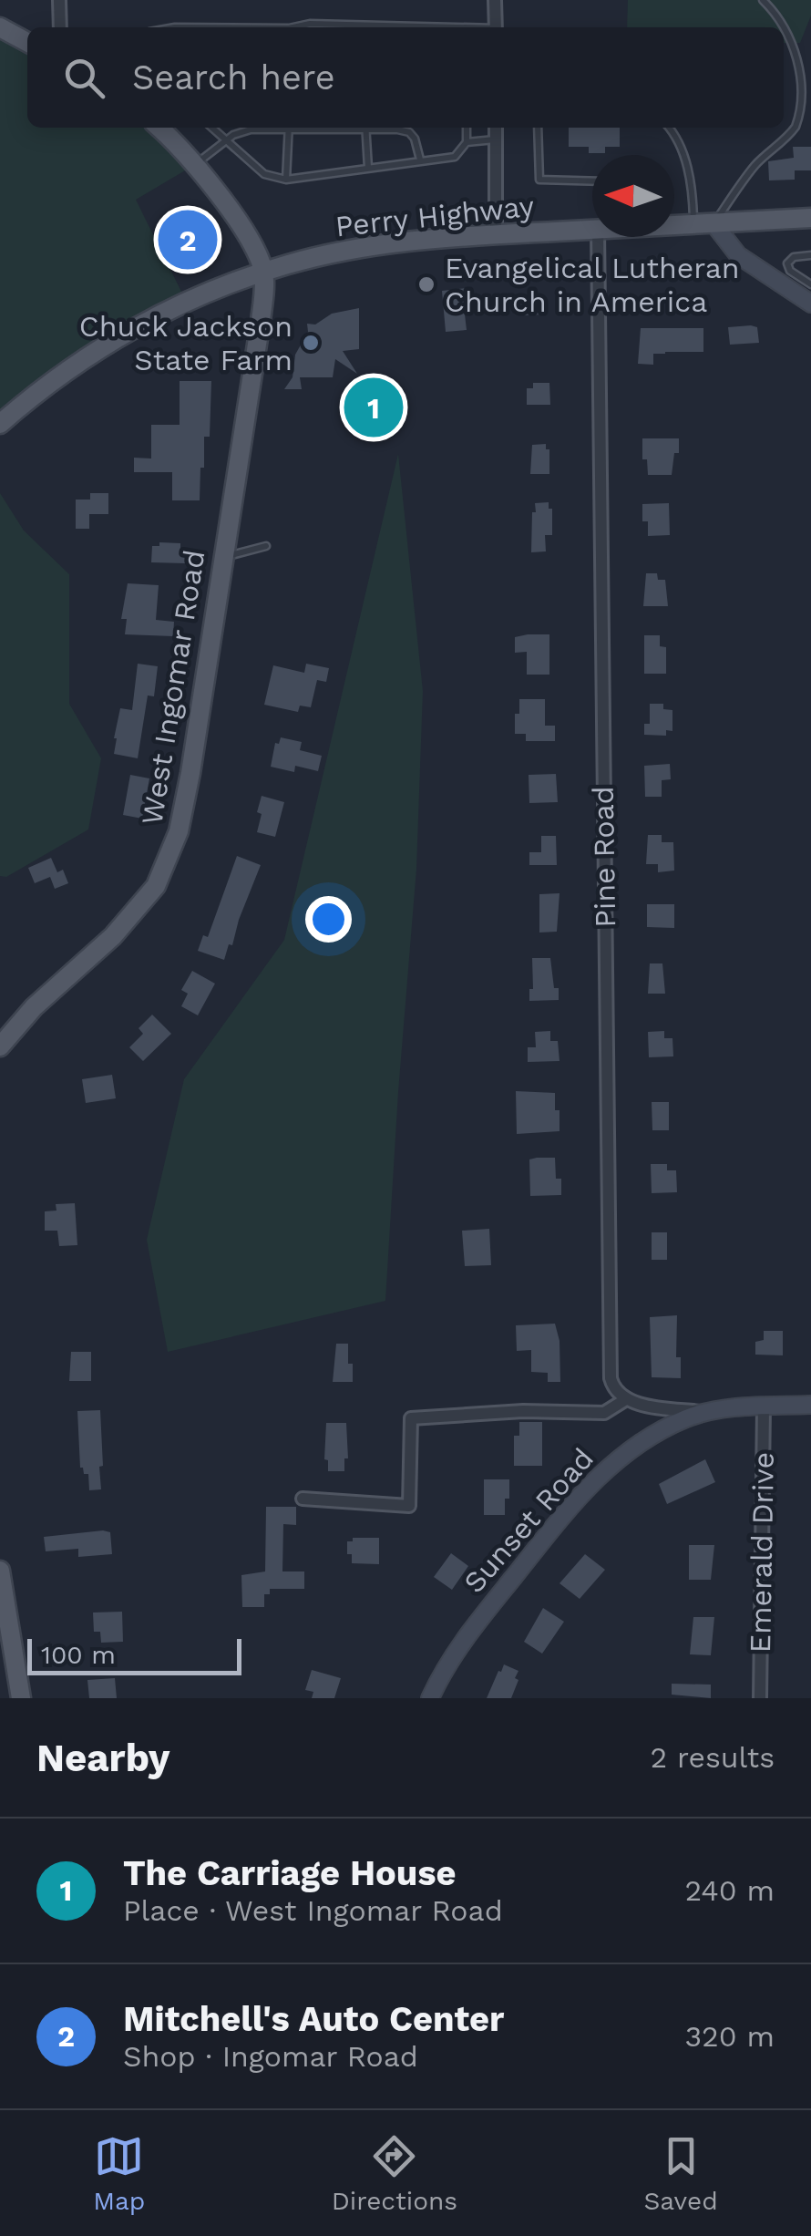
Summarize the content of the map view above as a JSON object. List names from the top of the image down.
{
  "streets": {
    "main road": ["Perry Highway", "West Ingomar Road"],
    "street": ["Pine Road", "Sunset Road", "Emerald Drive"]
  },
  "crossings": [
    ["Perry Highway", "West Ingomar Road"],
    ["Pine Road", "Sunset Road"],
    ["Sunset Road", "Emerald Drive"]
  ],
  "places": ["Evangelical Lutheran Church in America", "Chuck Jackson State Farm"],
  "scale_bar": "100 m",
  "north": "left",
  "page": {
    "search": "Search here",
    "pins": ["2", "1"],
    "scale": "100 m",
    "heading": ["Nearby", "2 results"],
    "list": [
      {
        "mark": "1",
        "name": "The Carriage House",
        "note": "Place · West Ingomar Road",
        "value": "240 m"
      },
      {
        "mark": "2",
        "name": "Mitchell's Auto Center",
        "note": "Shop · Ingomar Road",
        "value": "320 m"
      }
    ],
    "nav": ["Map", "Directions", "Saved"]
  }
}
